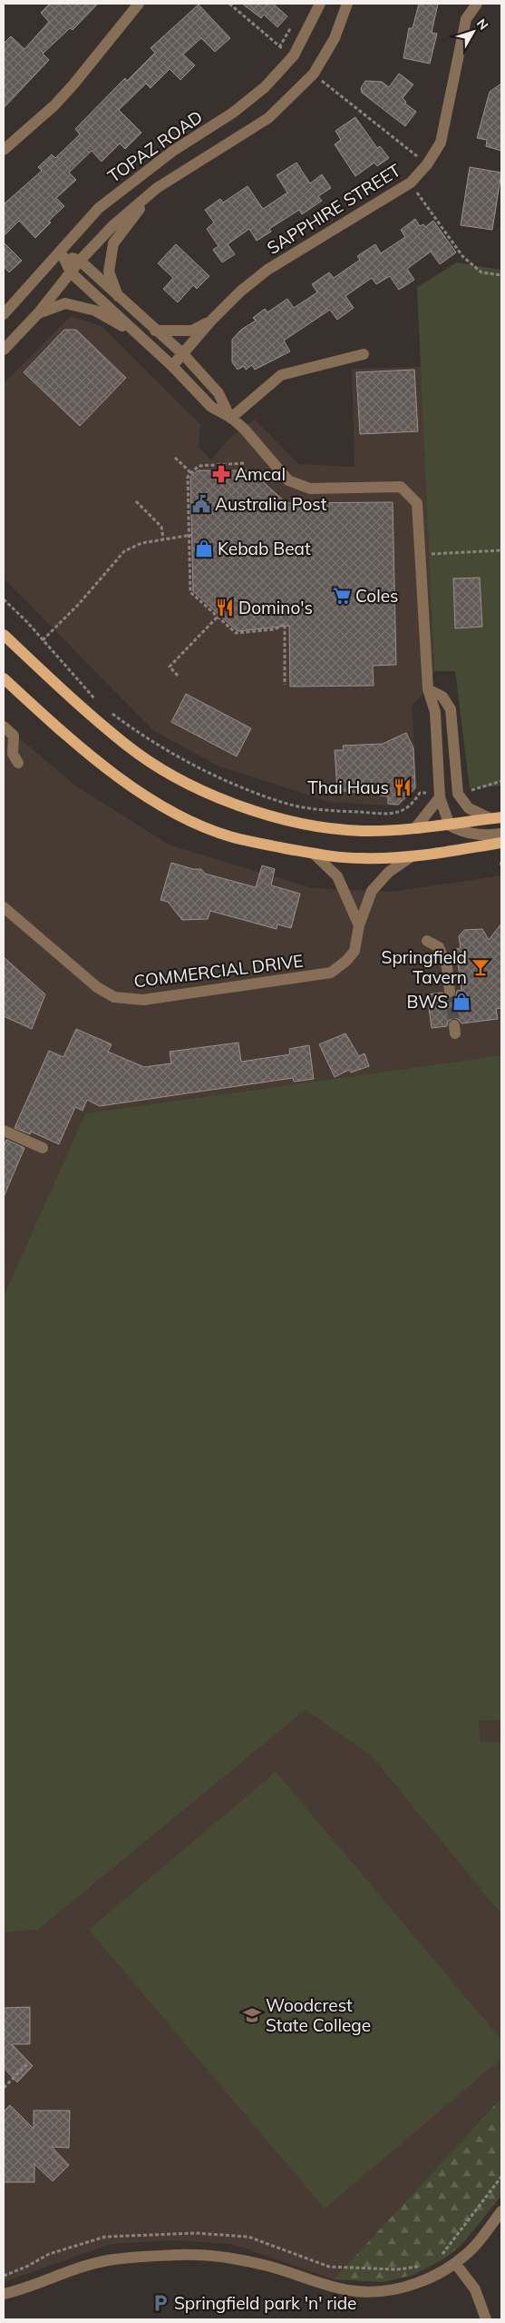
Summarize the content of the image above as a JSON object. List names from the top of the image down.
{
  "streets": {
    "street": ["TOPAZ ROAD", "SAPPHIRE STREET", "COMMERCIAL DRIVE"]
  },
  "places": {
    "pharmacy": ["Amcal"],
    "public building": ["Australia Post"],
    "shop": ["Kebab Beat", "BWS"],
    "supermarket": ["Coles"],
    "restaurant": ["Domino's", "Thai Haus"],
    "bar": ["Springfield Tavern"],
    "school or university": ["Woodcrest State College"],
    "parking": ["Springfield park 'n' ride"]
  },
  "north": "top right"
}
